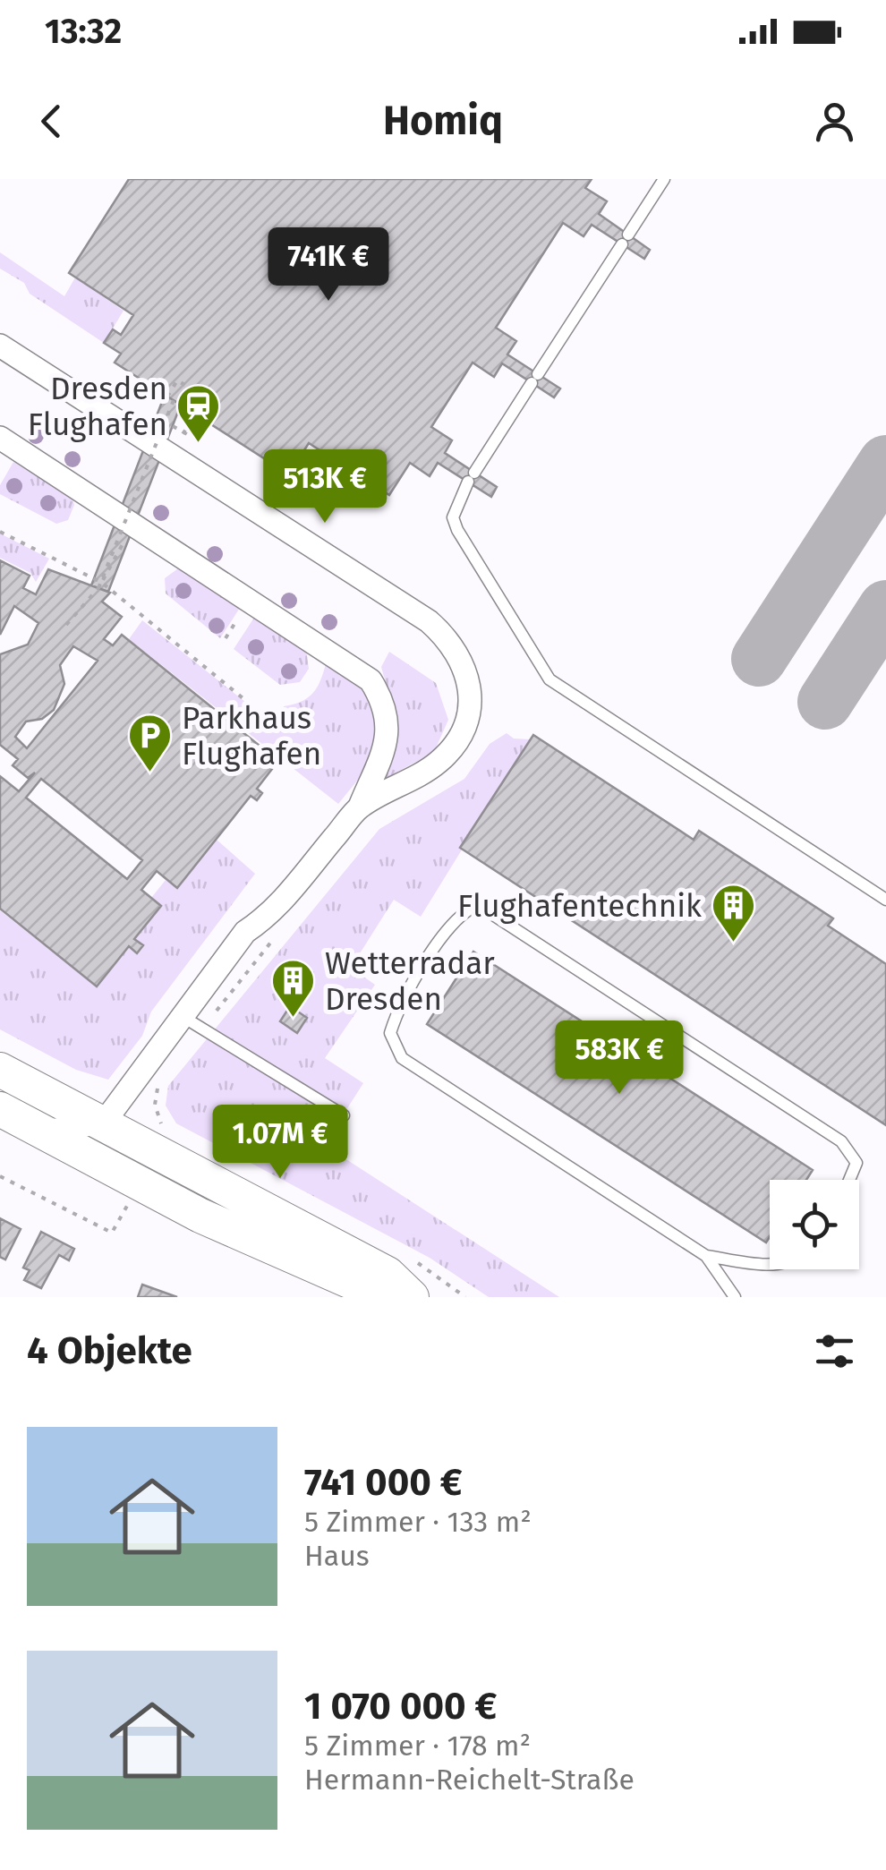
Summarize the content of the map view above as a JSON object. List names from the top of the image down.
{
  "places": {
    "station": ["Dresden Flughafen"],
    "parking": ["Parkhaus Flughafen"],
    "building": ["Flughafentechnik", "Wetterradar Dresden"]
  },
  "page": {
    "status": "13:32",
    "header": "Homiq",
    "price": [
      "741K €",
      "513K €",
      "583K €",
      "1.07M €"
    ],
    "heading": "4 Objekte",
    "list": [
      {
        "name": "741 000 €",
        "note": "5 Zimmer · 133 m² · Haus"
      },
      {
        "name": "1 070 000 €",
        "note": "5 Zimmer · 178 m² · Hermann-Reichelt-Straße"
      }
    ]
  }
}
